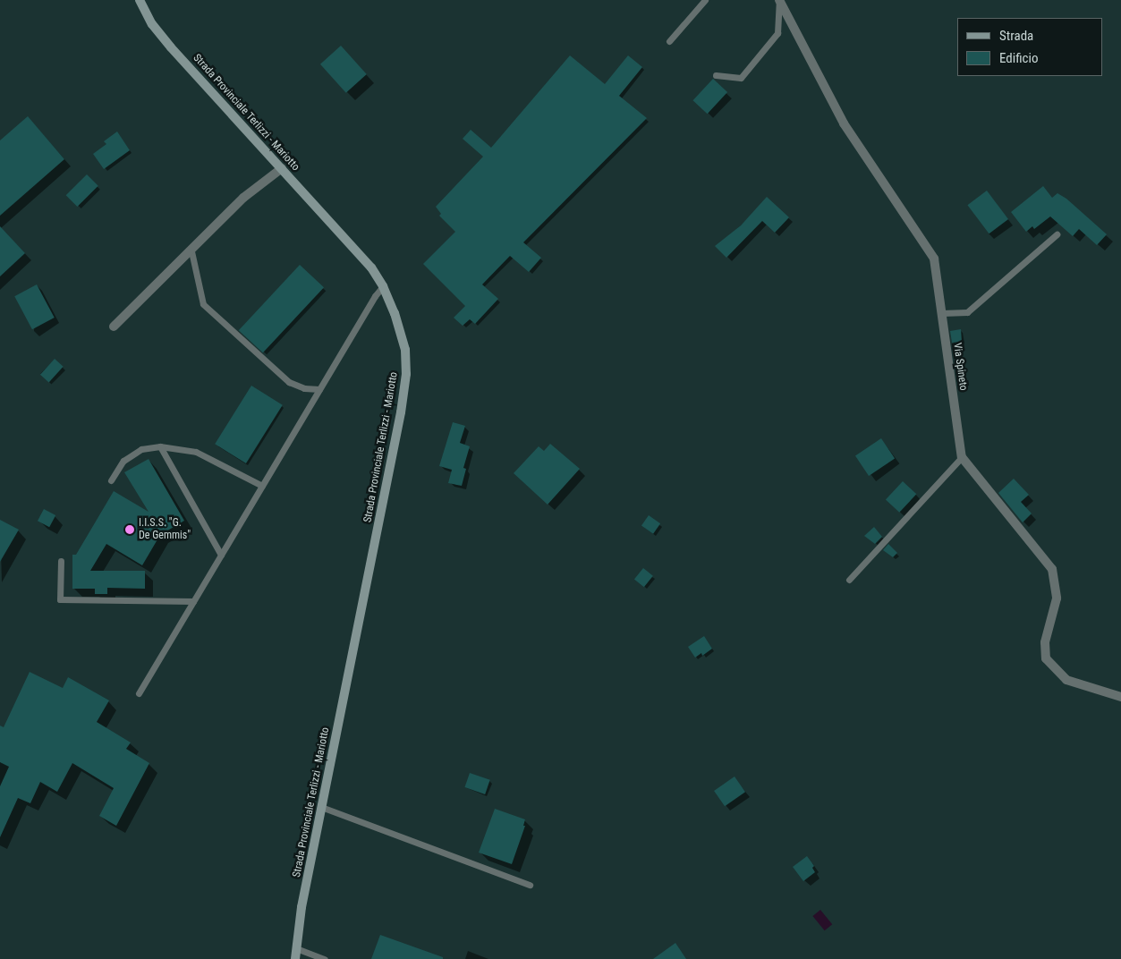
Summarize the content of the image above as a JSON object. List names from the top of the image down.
{
  "streets": {
    "main road": ["Strada Provinciale Terlizzi - Mariotto"],
    "street": ["Via Spineto"]
  },
  "places": ["I.I.S.S. \"G. De Gemmis\""],
  "legend": ["Strada", "Edificio"]
}
